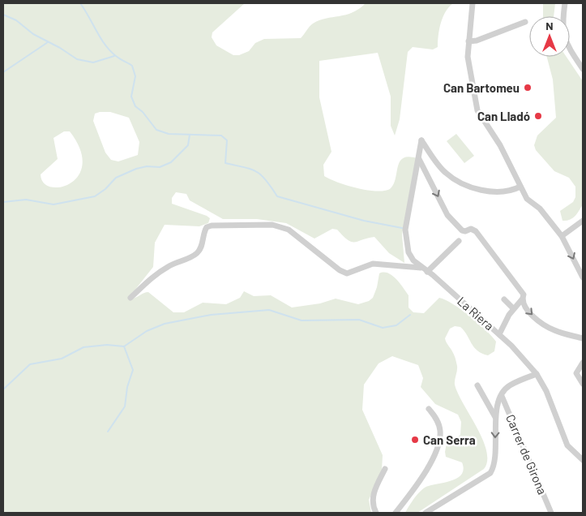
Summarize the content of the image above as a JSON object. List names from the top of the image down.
{
  "streets": {
    "street": ["La Riera", "Carrer de Girona"]
  },
  "places": ["Can Bartomeu", "Can Lladó", "Can Serra"],
  "north": "top"
}
